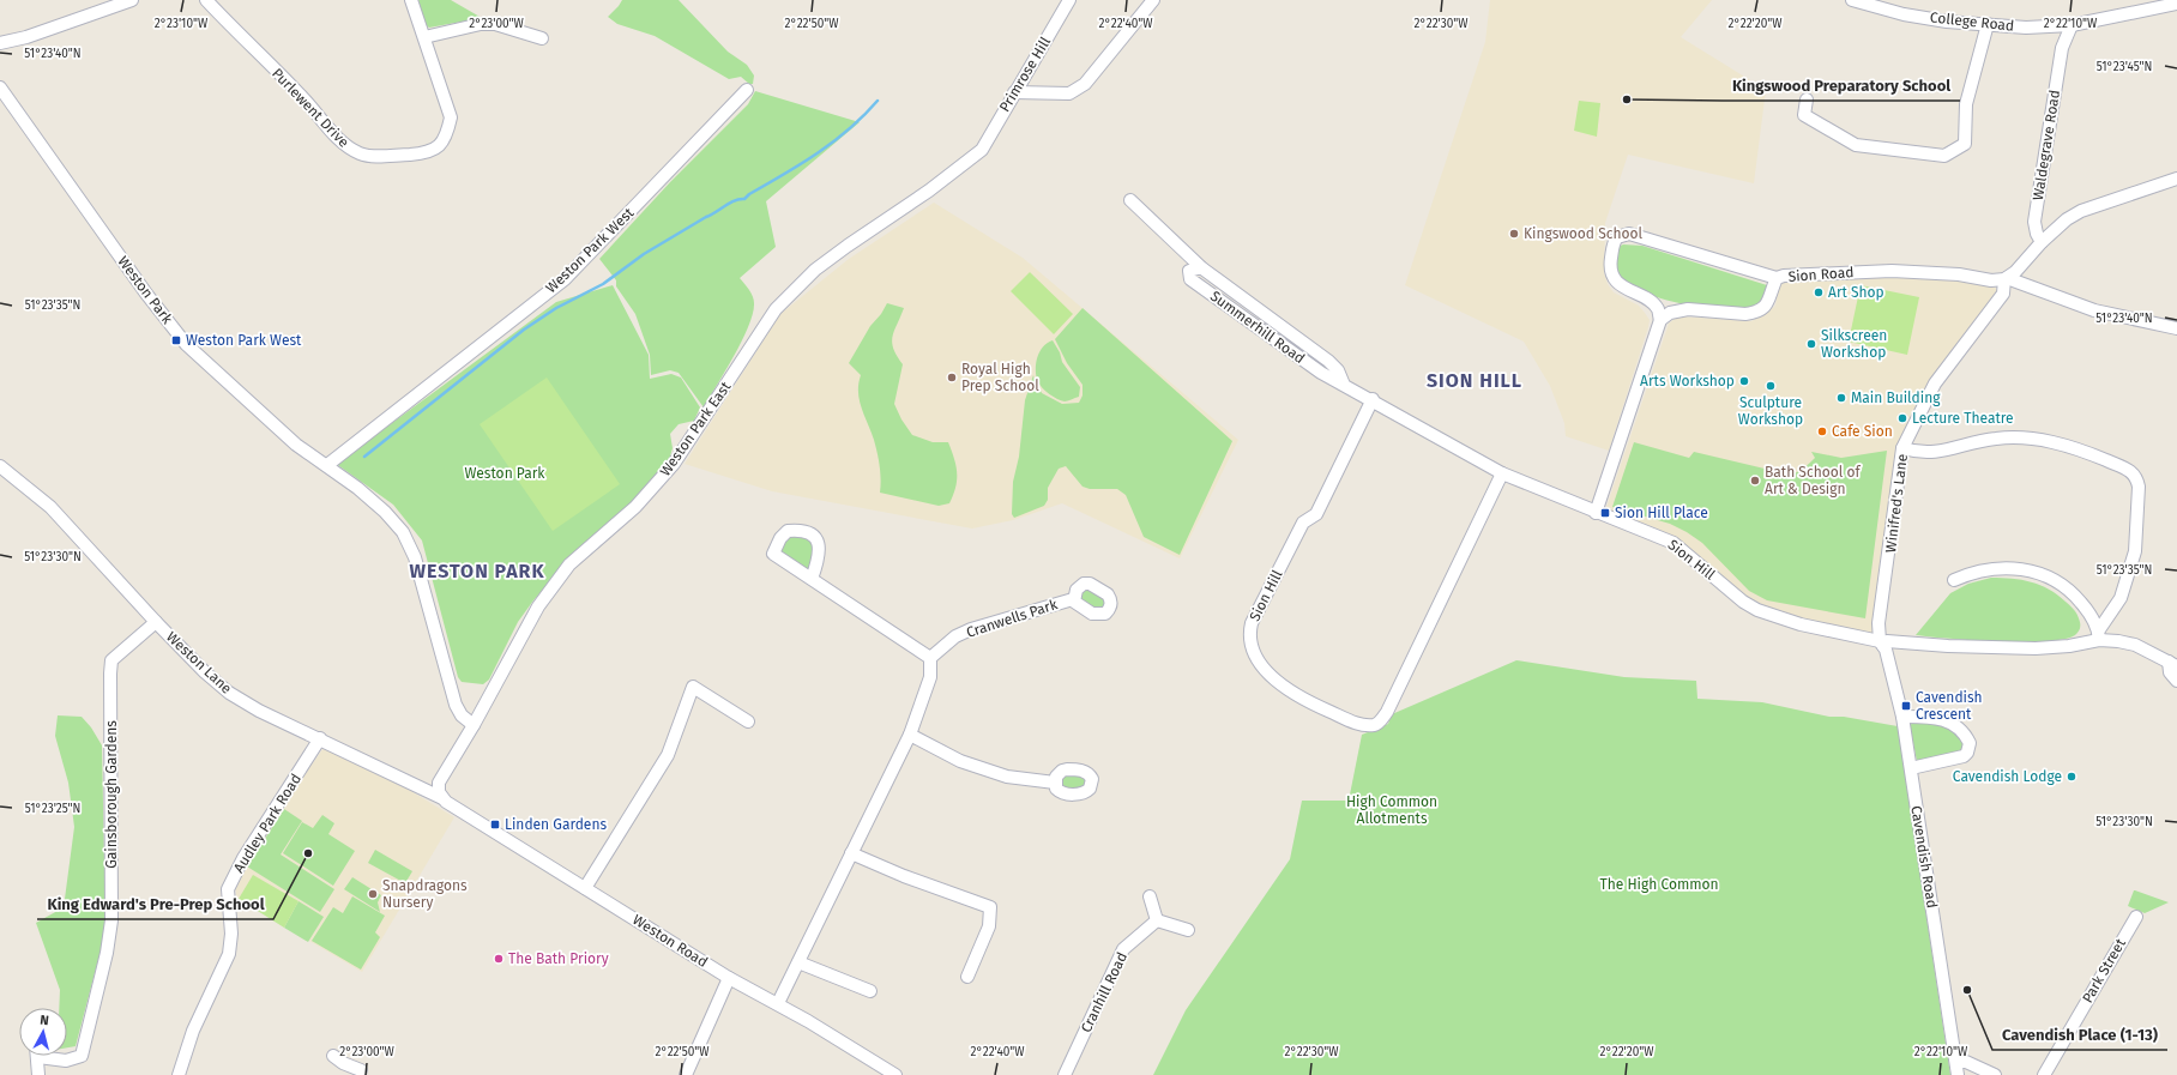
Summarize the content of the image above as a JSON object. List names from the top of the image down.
{
  "streets": {
    "street": [
      "College Road",
      "Primrose Hill",
      "Purlewent Drive",
      "Waldegrave Road",
      "Weston Park West",
      "Sion Road",
      "Weston Park",
      "Summerhill Road",
      "Weston Park East",
      "Winifred's Lane",
      "Sion Hill",
      "Cranwells Park",
      "Weston Lane",
      "Gainsborough Gardens",
      "Audley Park Road",
      "Cavendish Road",
      "Weston Road",
      "Park Street",
      "Cranhill Road"
    ]
  },
  "crossings": [
    ["College Road", "Waldegrave Road"],
    ["Primrose Hill", "Weston Park East"],
    ["Weston Park West", "Weston Park"],
    ["Sion Road", "Winifred's Lane"],
    ["Weston Park", "Weston Park East"],
    ["Summerhill Road", "Sion Hill"],
    ["Weston Park East", "Weston Lane"],
    ["Weston Park East", "Weston Road"],
    ["Winifred's Lane", "Sion Hill"],
    ["Winifred's Lane", "Cavendish Road"],
    ["Sion Hill", "Cavendish Road"],
    ["Weston Lane", "Gainsborough Gardens"],
    ["Weston Lane", "Audley Park Road"],
    ["Weston Lane", "Weston Road"]
  ],
  "districts": ["SION HILL", "WESTON PARK"],
  "parks": ["Weston Park", "High Common Allotments", "The High Common"],
  "places": {
    "other": [
      "Kingswood Preparatory School",
      "Kingswood School",
      "Art Shop",
      "Silkscreen Workshop",
      "Royal High Prep School",
      "Arts Workshop",
      "Sculpture Workshop",
      "Main Building",
      "Lecture Theatre",
      "Cafe Sion",
      "Bath School of Art & Design",
      "Cavendish Lodge",
      "King Edward's Pre-Prep School",
      "Snapdragons Nursery",
      "The Bath Priory",
      "Cavendish Place (1-13)"
    ],
    "transit": [
      "Weston Park West",
      "Sion Hill Place",
      "Cavendish Crescent",
      "Linden Gardens"
    ]
  },
  "north": "top",
  "coordinates": [
    "2°23'10\"W",
    "2°23'00\"W",
    "2°22'50\"W",
    "2°22'40\"W",
    "2°22'30\"W",
    "2°22'20\"W",
    "2°22'10\"W",
    "51°23'40\"N",
    "51°23'45\"N",
    "51°23'35\"N",
    "51°23'30\"N",
    "51°23'25\"N"
  ]
}
